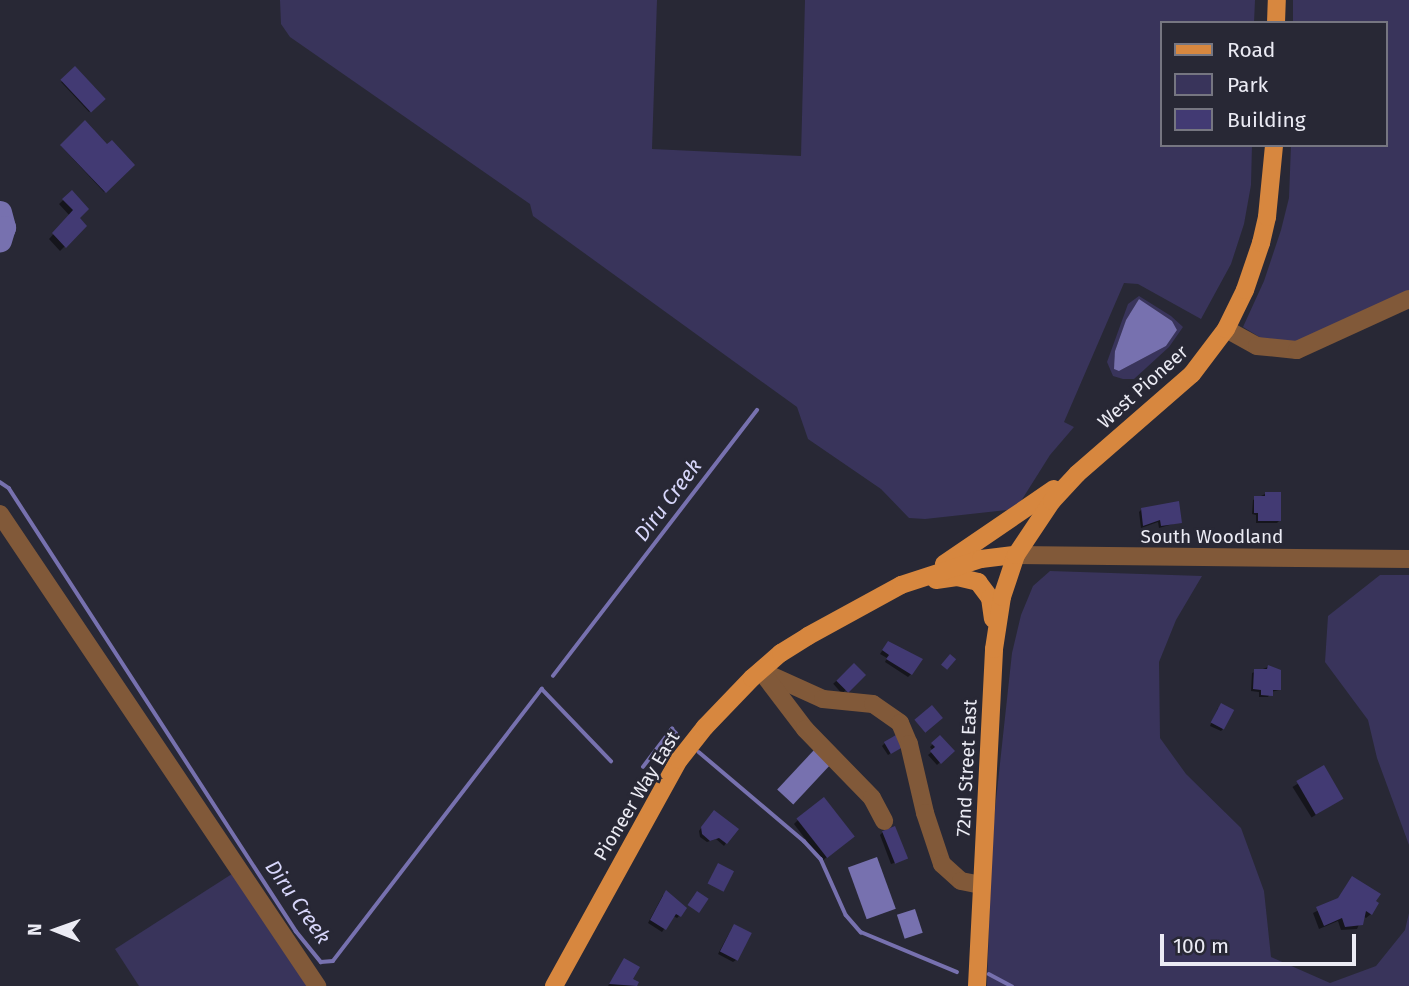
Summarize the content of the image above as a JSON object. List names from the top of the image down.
{
  "streets": {
    "main road": ["West Pioneer", "72nd Street East", "Pioneer Way East"],
    "street": ["South Woodland"]
  },
  "crossings": [
    ["West Pioneer", "South Woodland"],
    ["West Pioneer", "72nd Street East"],
    ["West Pioneer", "Pioneer Way East"],
    ["South Woodland", "72nd Street East"],
    ["South Woodland", "Pioneer Way East"],
    ["72nd Street East", "Pioneer Way East"]
  ],
  "water": ["Diru Creek"],
  "legend": ["Road", "Park", "Building"],
  "scale_bar": "100 m",
  "north": "left"
}
